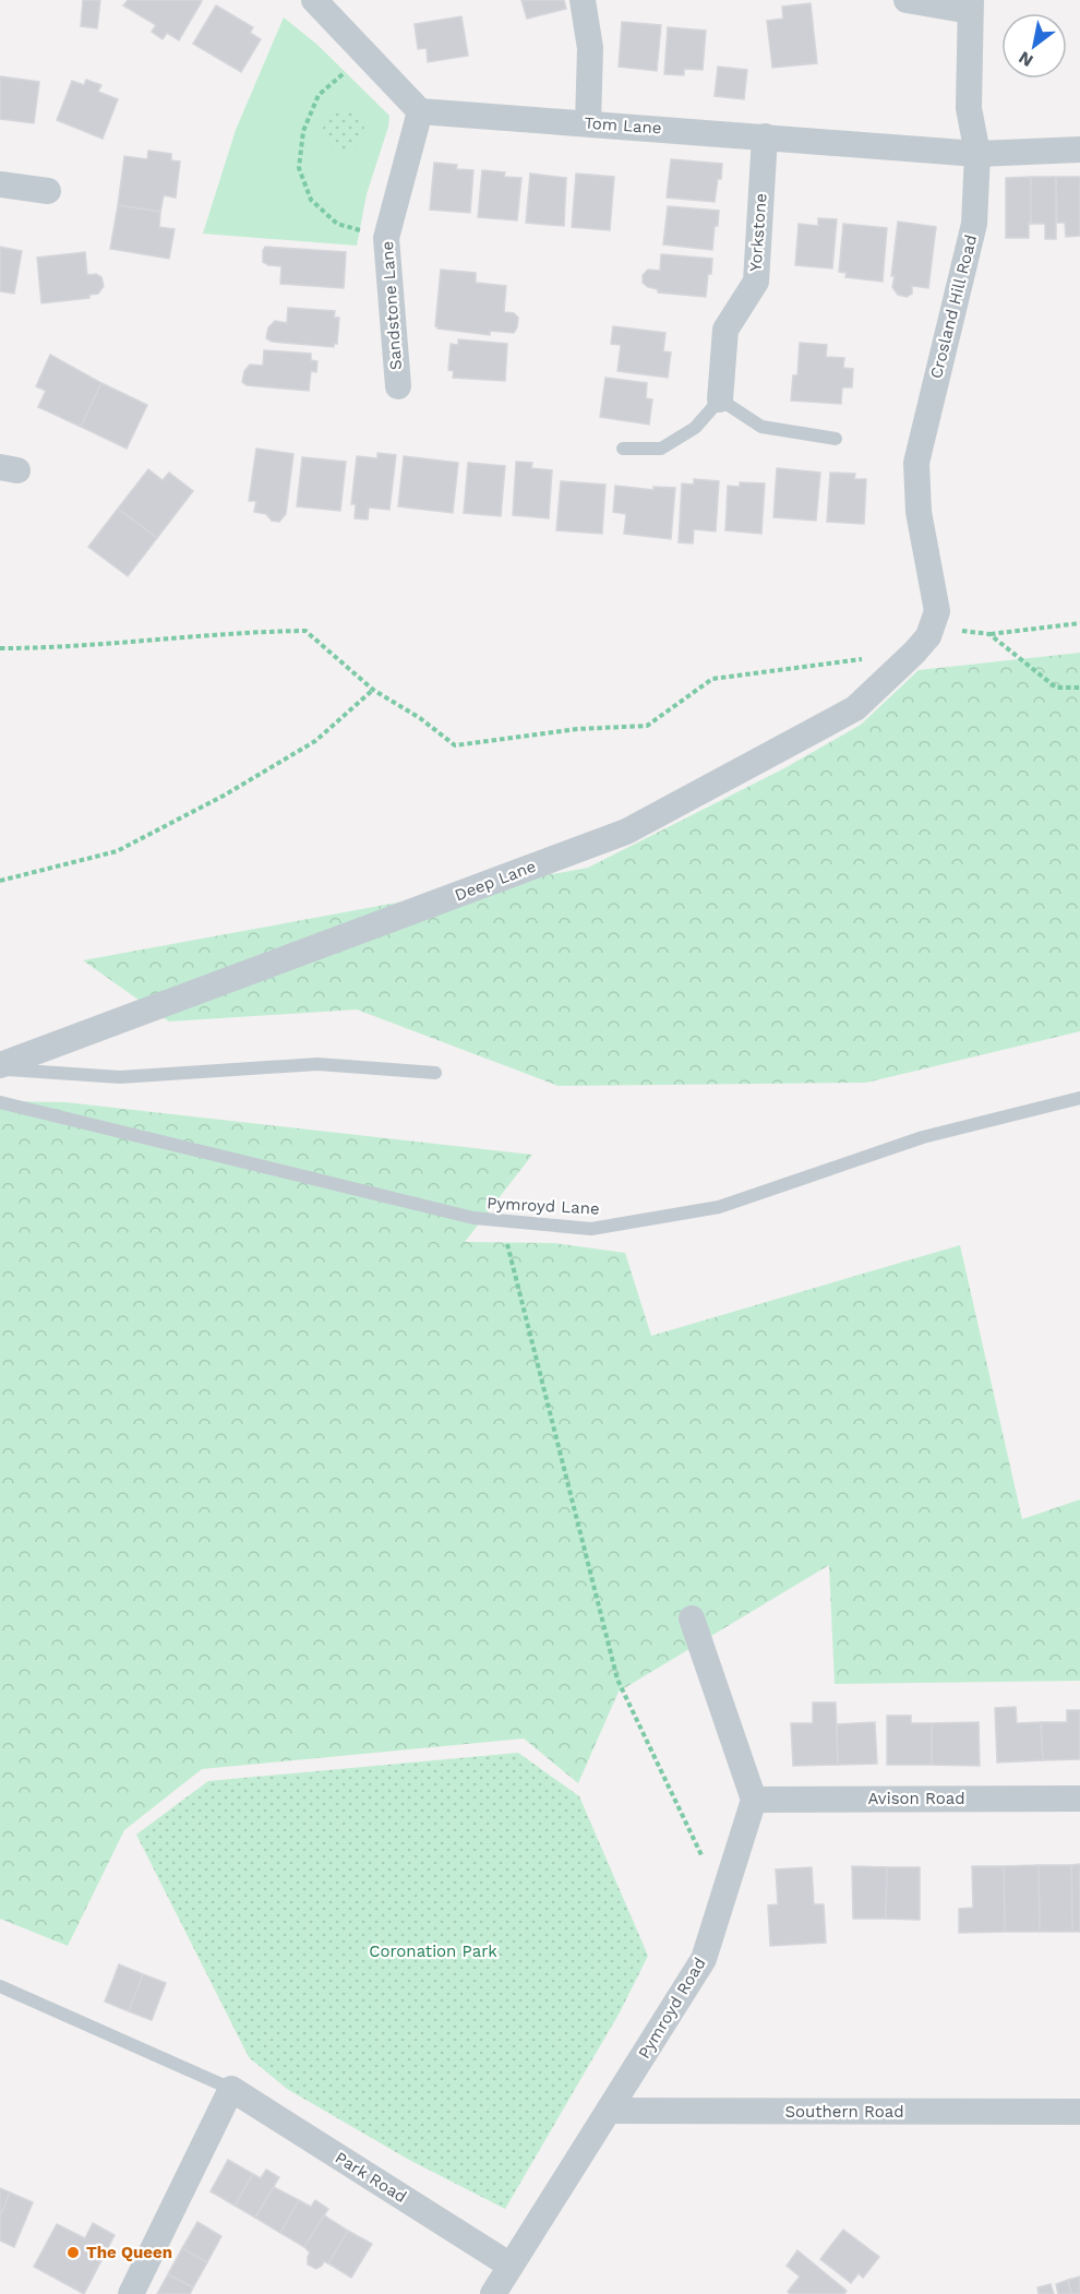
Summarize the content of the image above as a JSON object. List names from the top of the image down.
{
  "streets": {
    "street": [
      "Tom Lane",
      "Yorkstone",
      "Sandstone Lane",
      "Crosland Hill Road",
      "Deep Lane",
      "Avison Road",
      "Pymroyd Road",
      "Southern Road",
      "Park Road"
    ],
    "lane": ["Pymroyd Lane"]
  },
  "crossings": [
    ["Tom Lane", "Yorkstone"],
    ["Tom Lane", "Sandstone Lane"],
    ["Tom Lane", "Crosland Hill Road"],
    ["Crosland Hill Road", "Deep Lane"],
    ["Avison Road", "Pymroyd Road"],
    ["Pymroyd Road", "Southern Road"],
    ["Pymroyd Road", "Park Road"]
  ],
  "parks": ["Coronation Park"],
  "places": ["The Queen"],
  "north": "bottom left"
}
